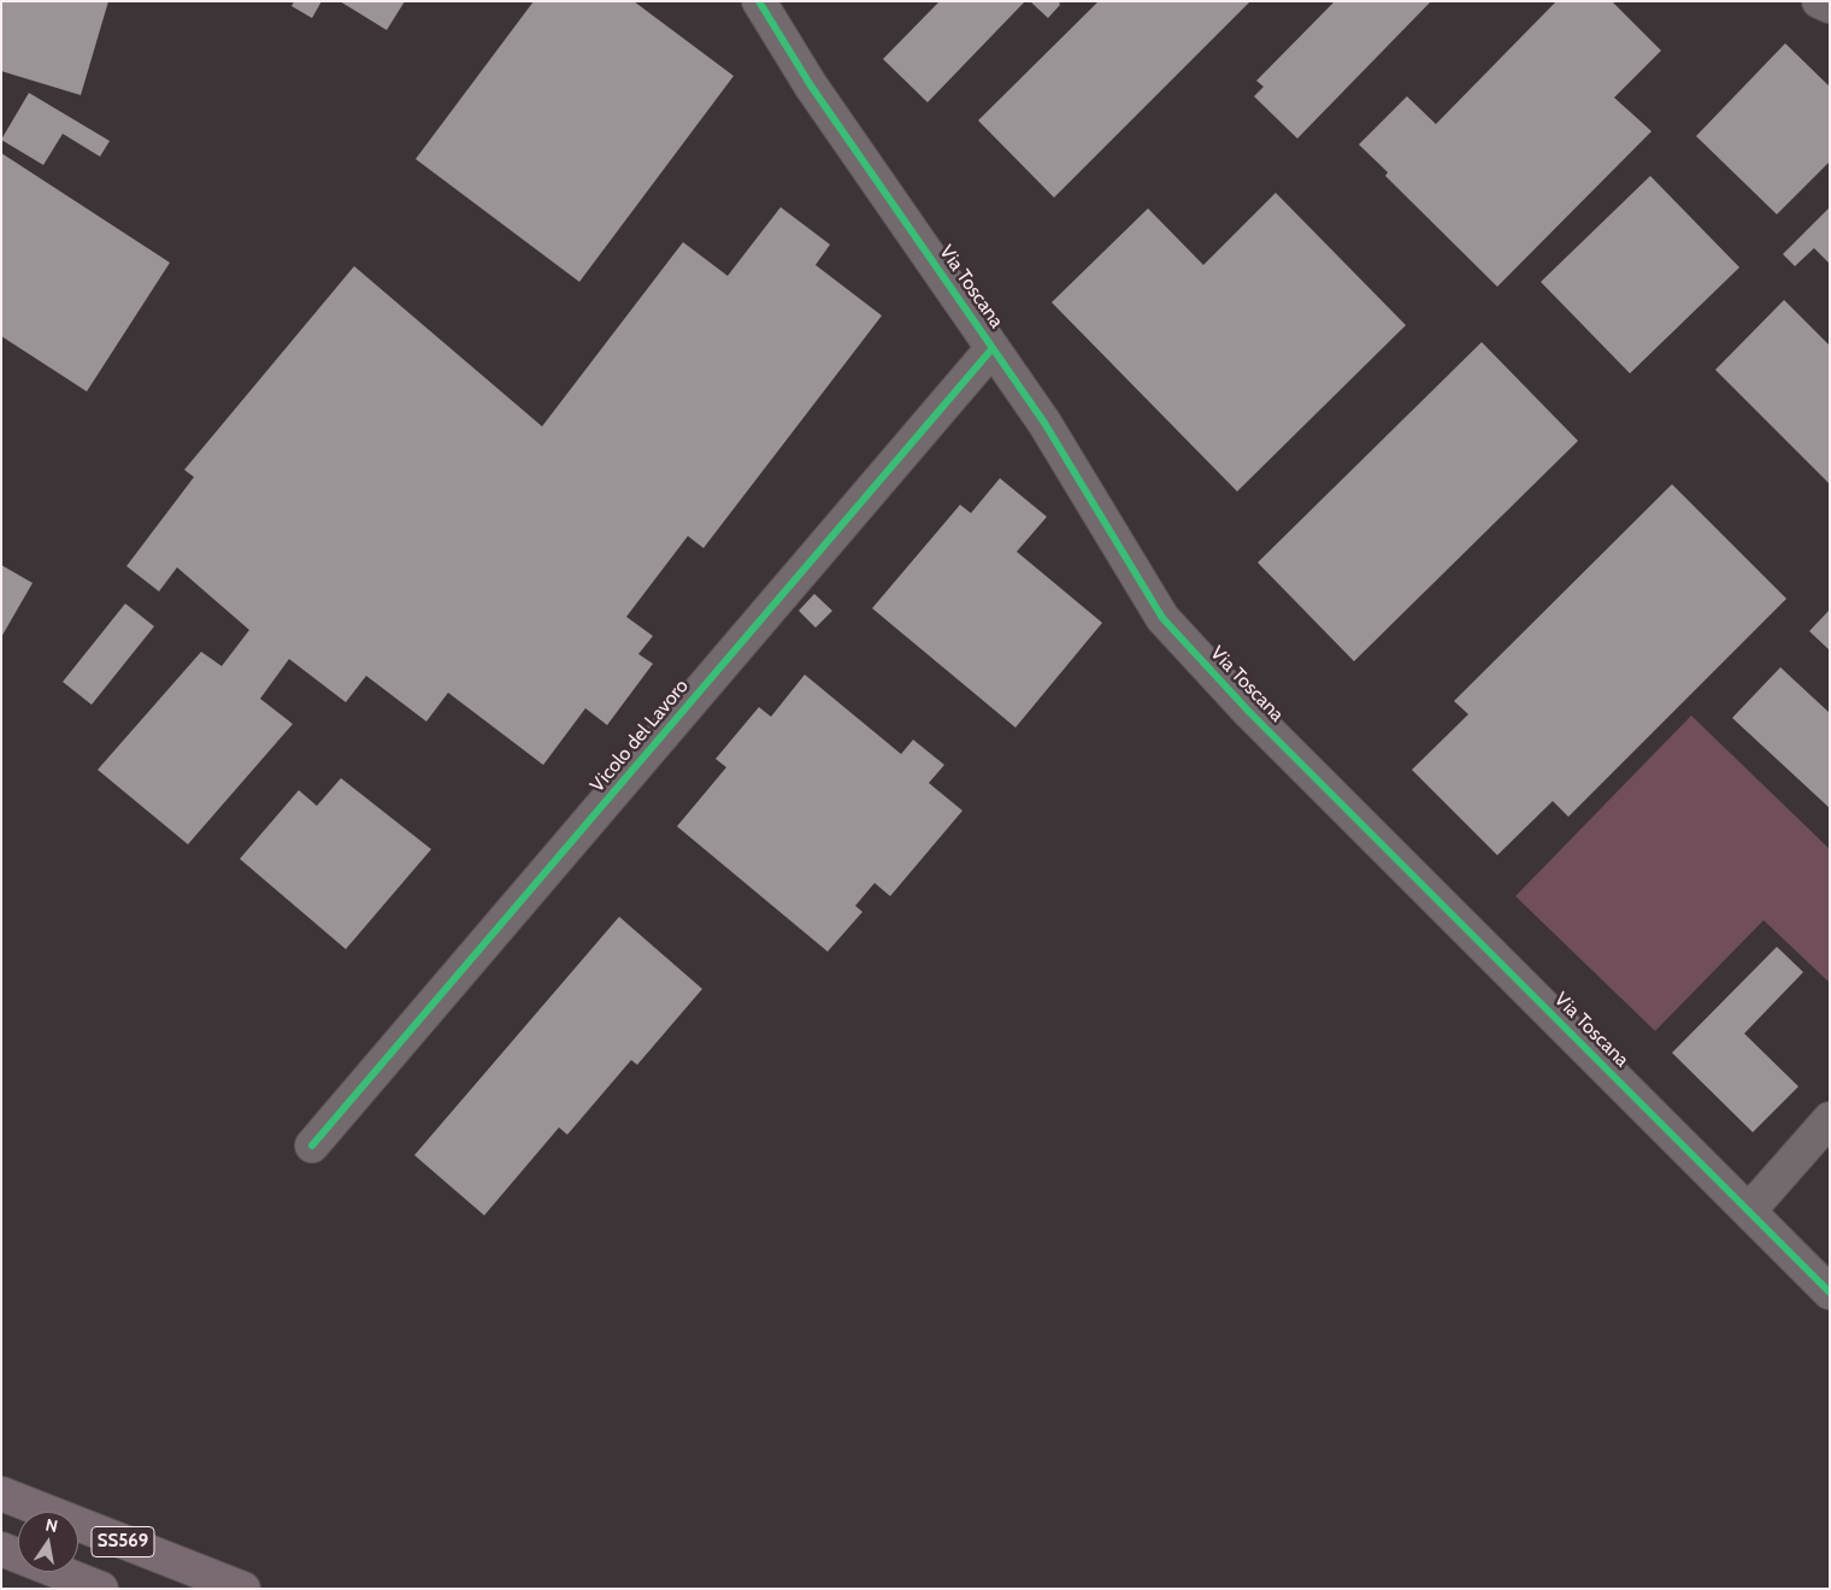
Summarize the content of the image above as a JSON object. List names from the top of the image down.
{
  "streets": {
    "highway": ["SS569"],
    "street": ["Via Toscana", "Vicolo del Lavoro"]
  },
  "crossings": [
    ["Via Toscana", "Vicolo del Lavoro"]
  ],
  "north": "top"
}
